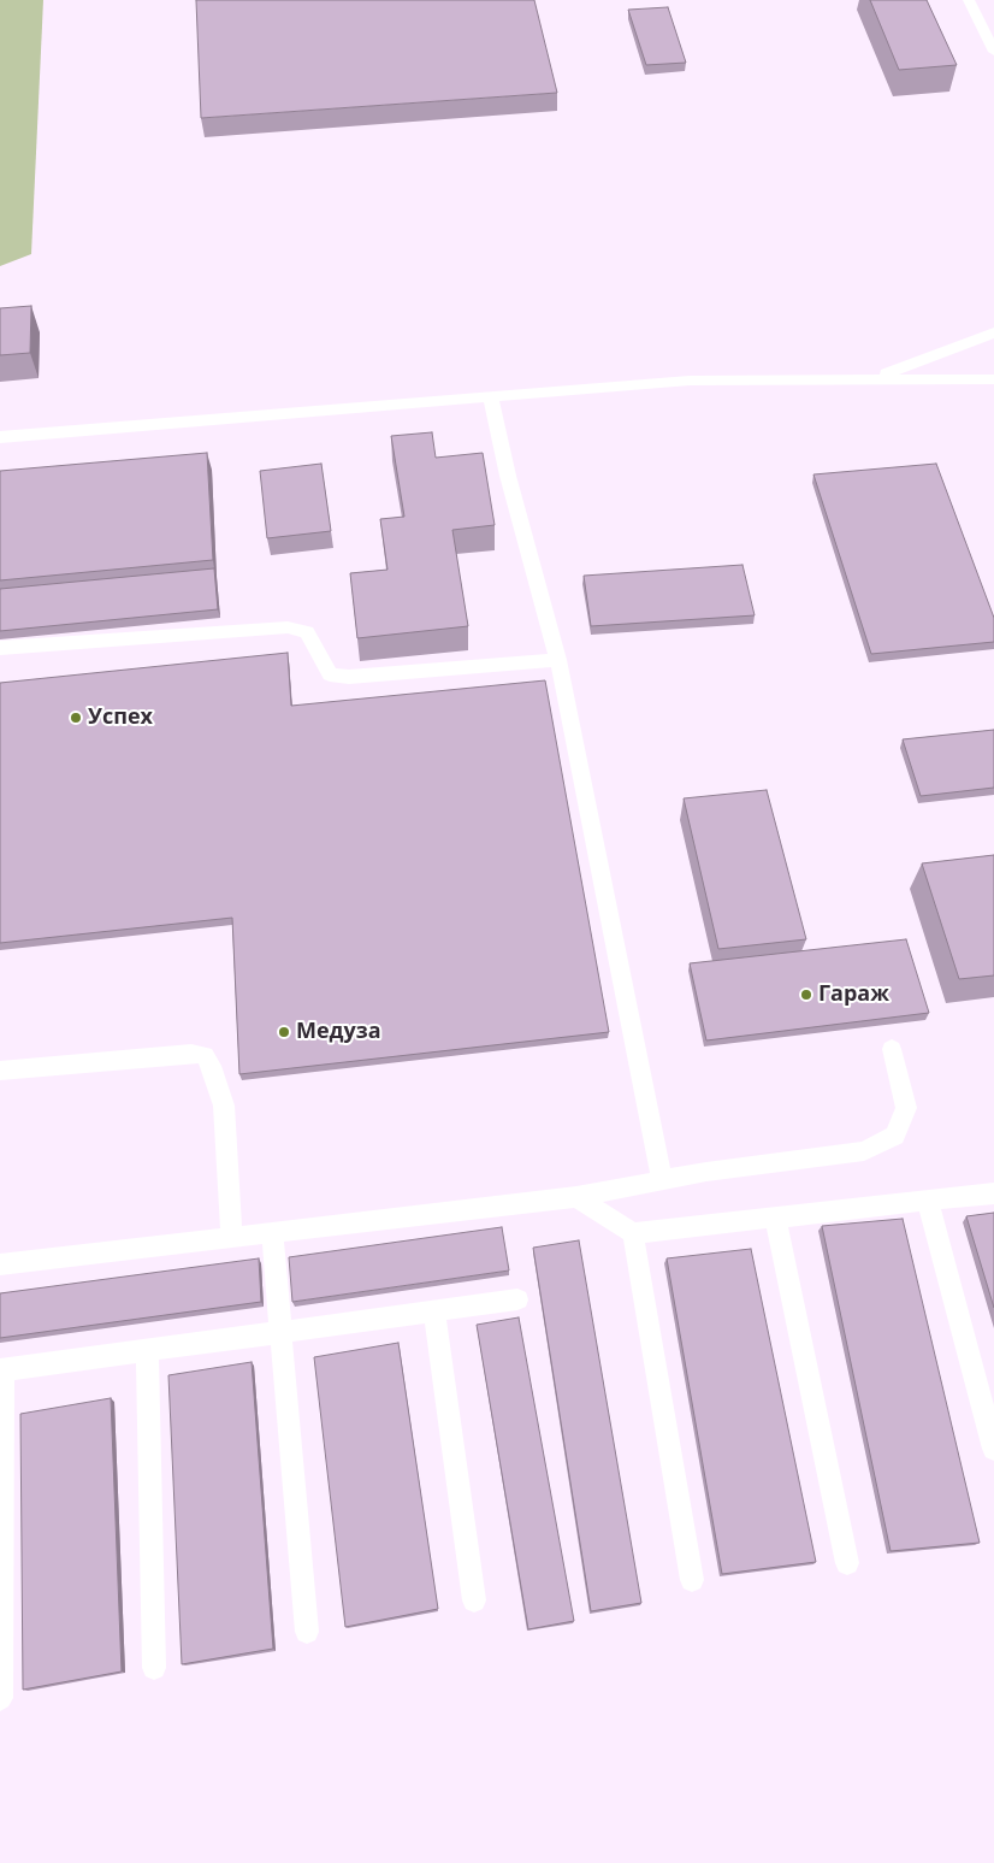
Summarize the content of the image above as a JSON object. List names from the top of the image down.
{
  "places": ["Успех", "Гараж", "Медуза"]
}
